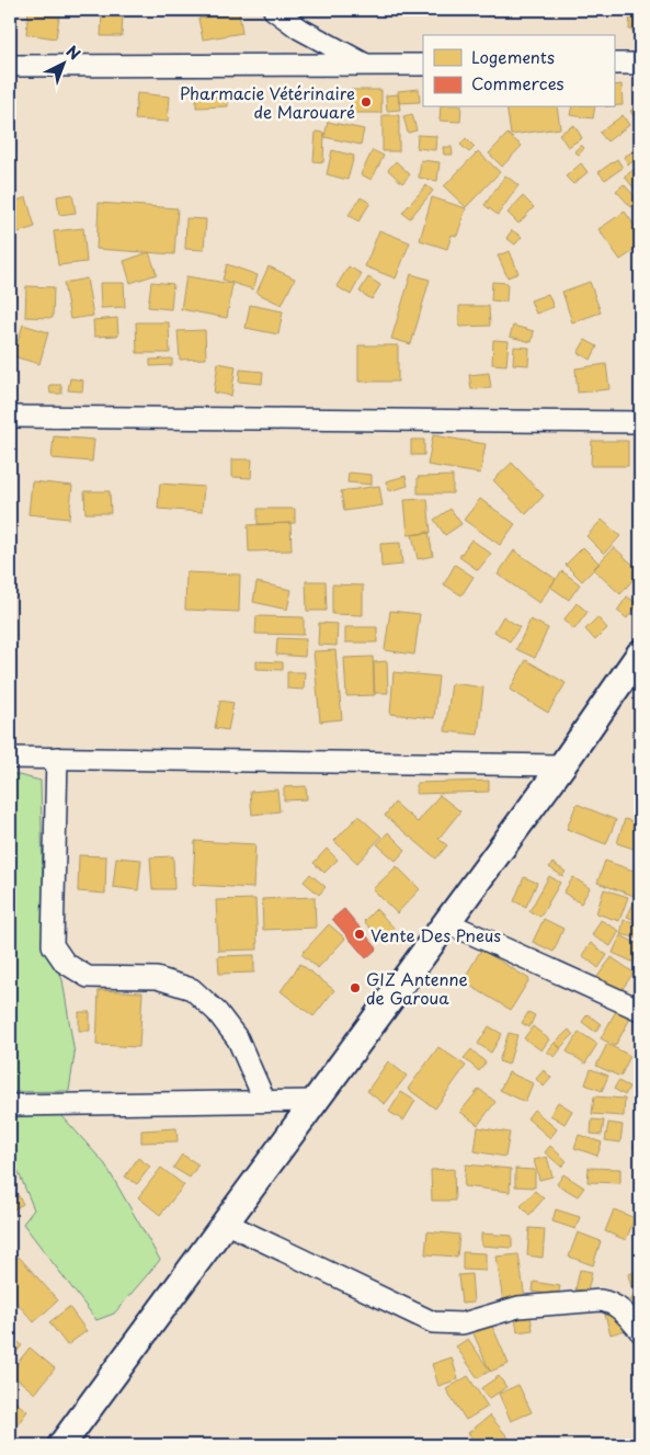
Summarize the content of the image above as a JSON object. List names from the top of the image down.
{
  "places": ["Pharmacie Vétérinaire de Marouaré", "Vente Des Pneus", "GIZ Antenne de Garoua"],
  "legend": ["Logements", "Commerces"],
  "north": "top right"
}
